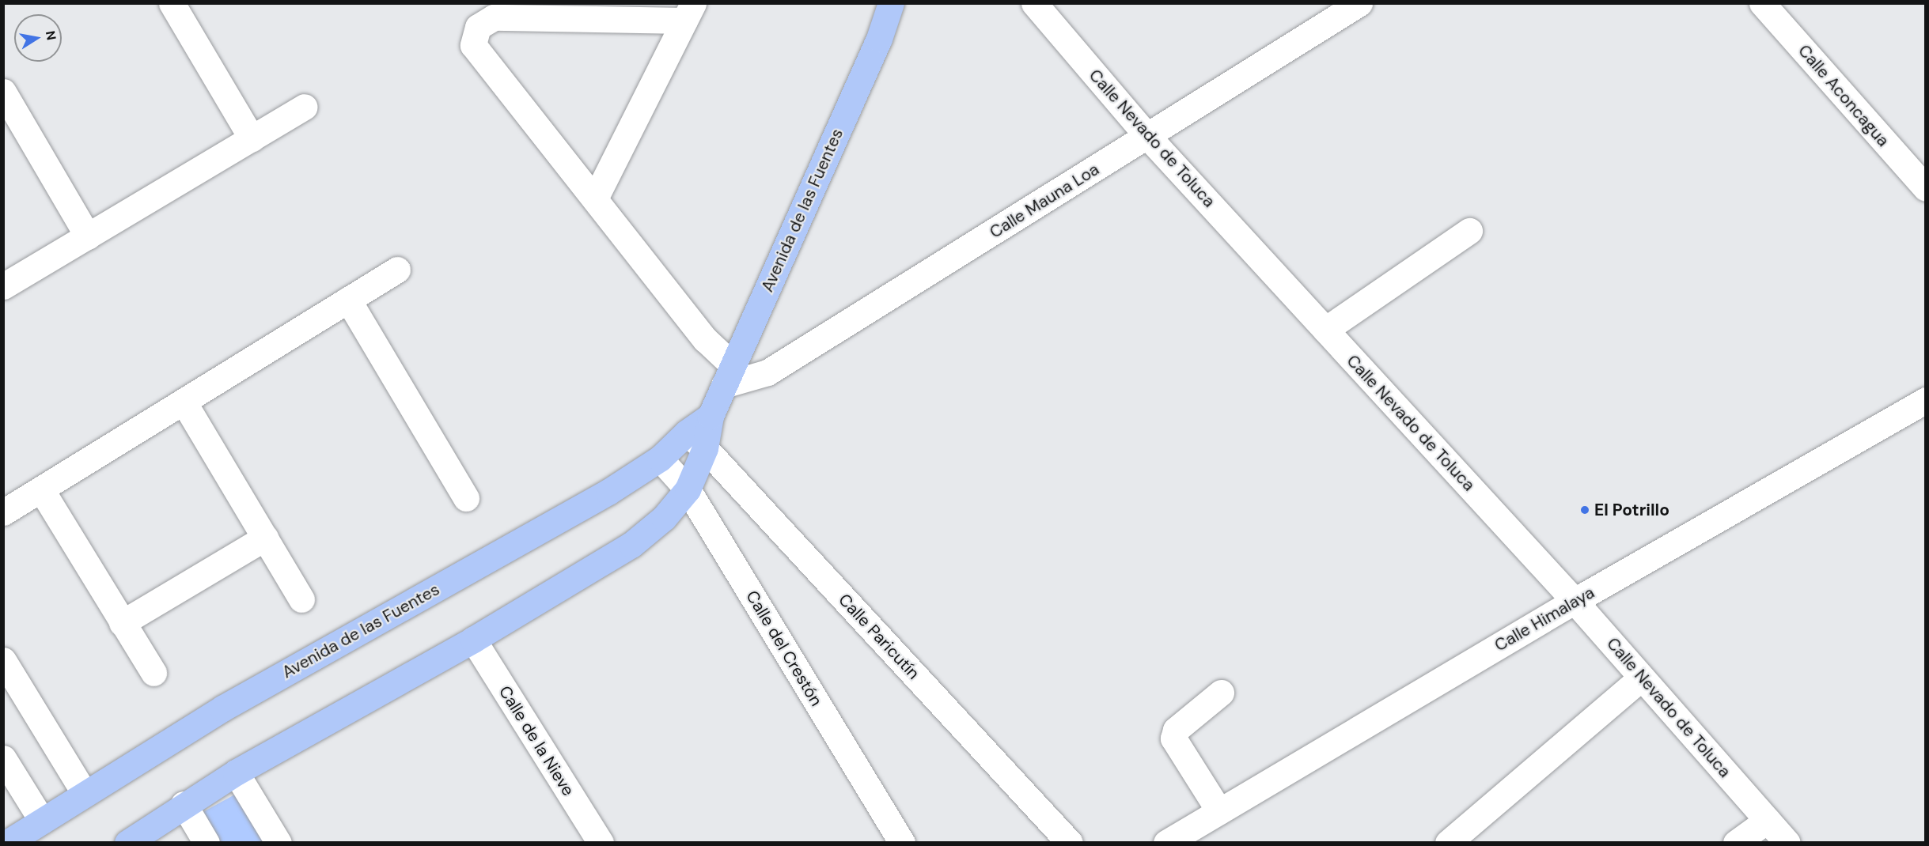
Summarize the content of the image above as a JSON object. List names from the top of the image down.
{
  "streets": {
    "main road": ["Avenida de las Fuentes"],
    "street": [
      "Calle Aconcagua",
      "Calle Nevado de Toluca",
      "Calle Mauna Loa",
      "Calle Himalaya",
      "Calle Paricutín",
      "Calle del Crestón",
      "Calle de la Nieve"
    ]
  },
  "crossings": [
    ["Calle Nevado de Toluca", "Calle Mauna Loa"],
    ["Calle Nevado de Toluca", "Calle Himalaya"],
    ["Calle Mauna Loa", "Avenida de las Fuentes"],
    ["Avenida de las Fuentes", "Calle Paricutín"],
    ["Avenida de las Fuentes", "Calle del Crestón"]
  ],
  "places": ["El Potrillo"],
  "north": "right"
}
